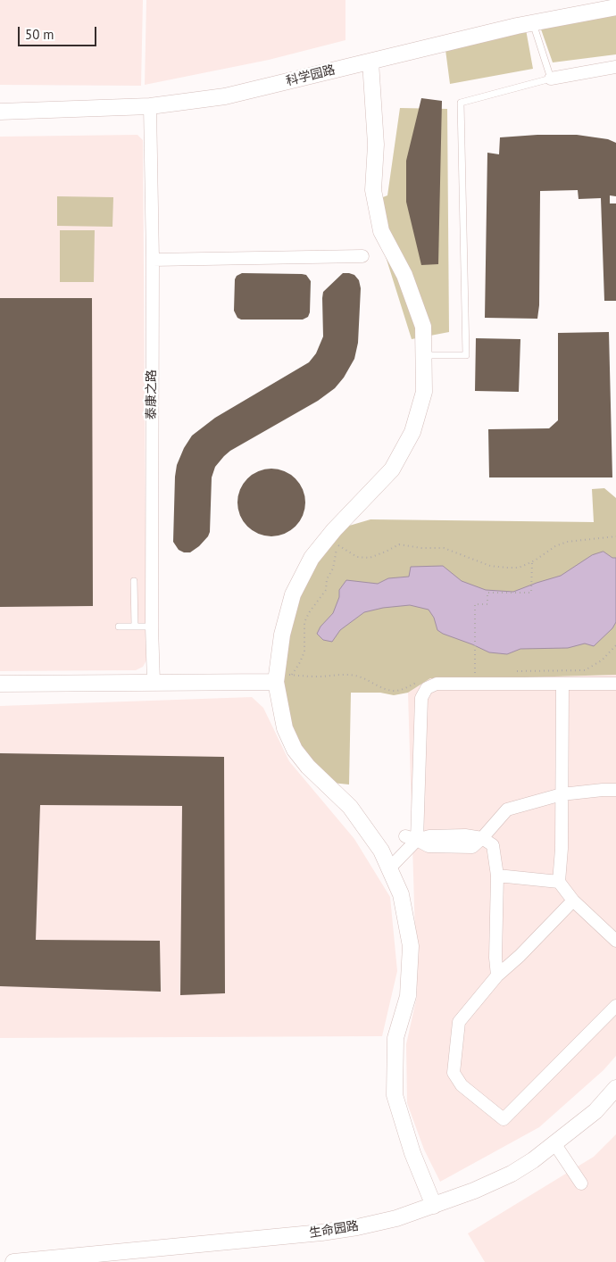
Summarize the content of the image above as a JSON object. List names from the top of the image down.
{
  "streets": {
    "street": ["科学园路", "泰康之路", "生命园路"]
  },
  "crossings": [
    ["科学园路", "泰康之路"]
  ],
  "scale_bar": "50 m"
}
